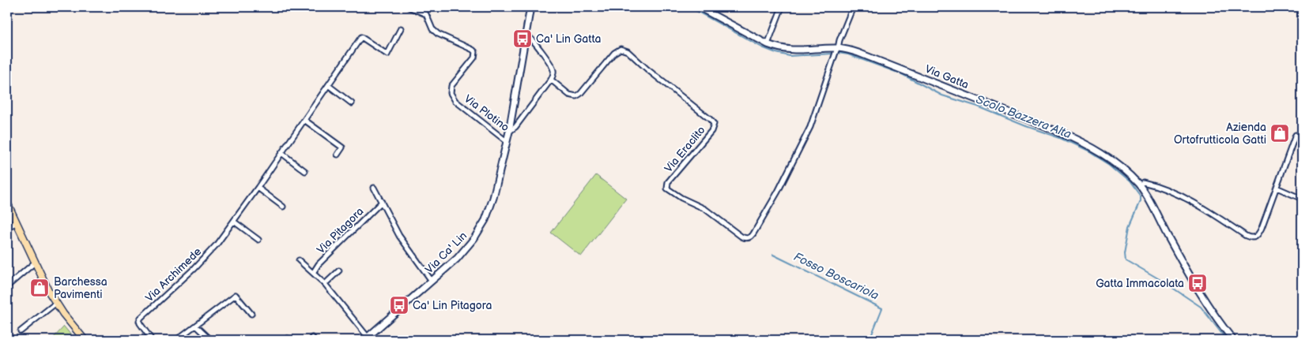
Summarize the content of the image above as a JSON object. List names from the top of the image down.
{
  "streets": {
    "street": [
      "Via Gatta",
      "Via Plotino",
      "Via Eraclito",
      "Via Pitagora",
      "Via Ca' Lin",
      "Via Archimede"
    ]
  },
  "crossings": [
    ["Via Gatta", "Via Eraclito"],
    ["Via Plotino", "Via Ca' Lin"]
  ],
  "water": ["Scolo Bazzera Alta", "Fosso Boscariola"],
  "places": {
    "bus stop": ["Ca' Lin Gatta", "Gatta Immacolata", "Ca' Lin Pitagora"],
    "shop": ["Azienda Ortofrutticola Gatti", "Barchessa Pavimenti"]
  }
}
